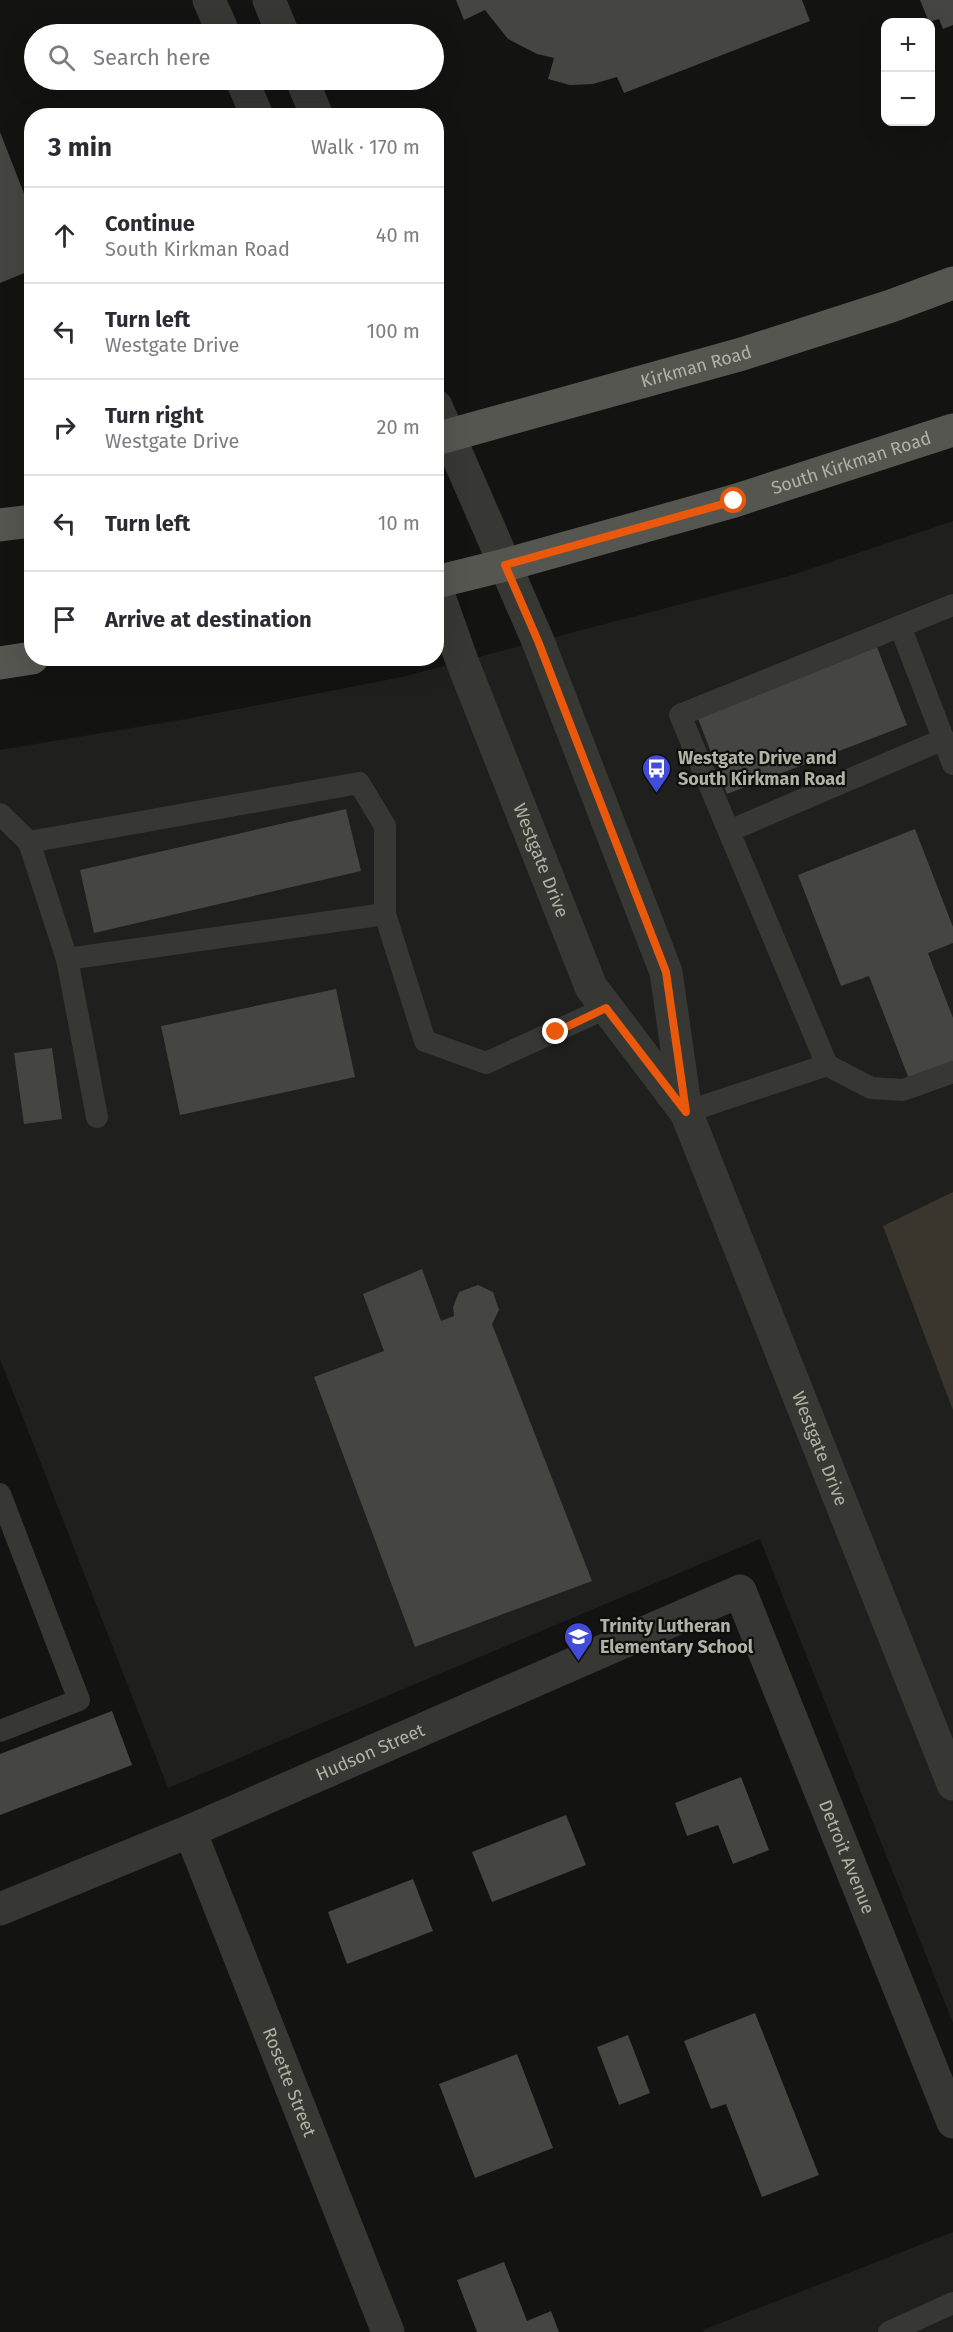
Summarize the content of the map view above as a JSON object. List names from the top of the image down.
{
  "streets": {
    "main road": ["Kirkman Road", "South Kirkman Road"],
    "street": [
      "Westgate Drive",
      "Hudson Street",
      "Detroit Avenue",
      "Rosette Street"
    ]
  },
  "crossings": [
    ["South Kirkman Road", "Westgate Drive"],
    ["Hudson Street", "Detroit Avenue"],
    ["Hudson Street", "Rosette Street"]
  ],
  "places": {
    "bus stop": ["Westgate Drive and South Kirkman Road"],
    "school or university": ["Trinity Lutheran Elementary School"]
  },
  "page": {
    "map_buttons": ["+", "−"],
    "search": "Search here",
    "heading": ["3 min", "Walk · 170 m"],
    "list": [
      ["Continue", "South Kirkman Road", "40 m"],
      ["Turn left", "Westgate Drive", "100 m"],
      ["Turn right", "Westgate Drive", "20 m"],
      ["Turn left", "10 m"],
      "Arrive at destination"
    ]
  }
}
